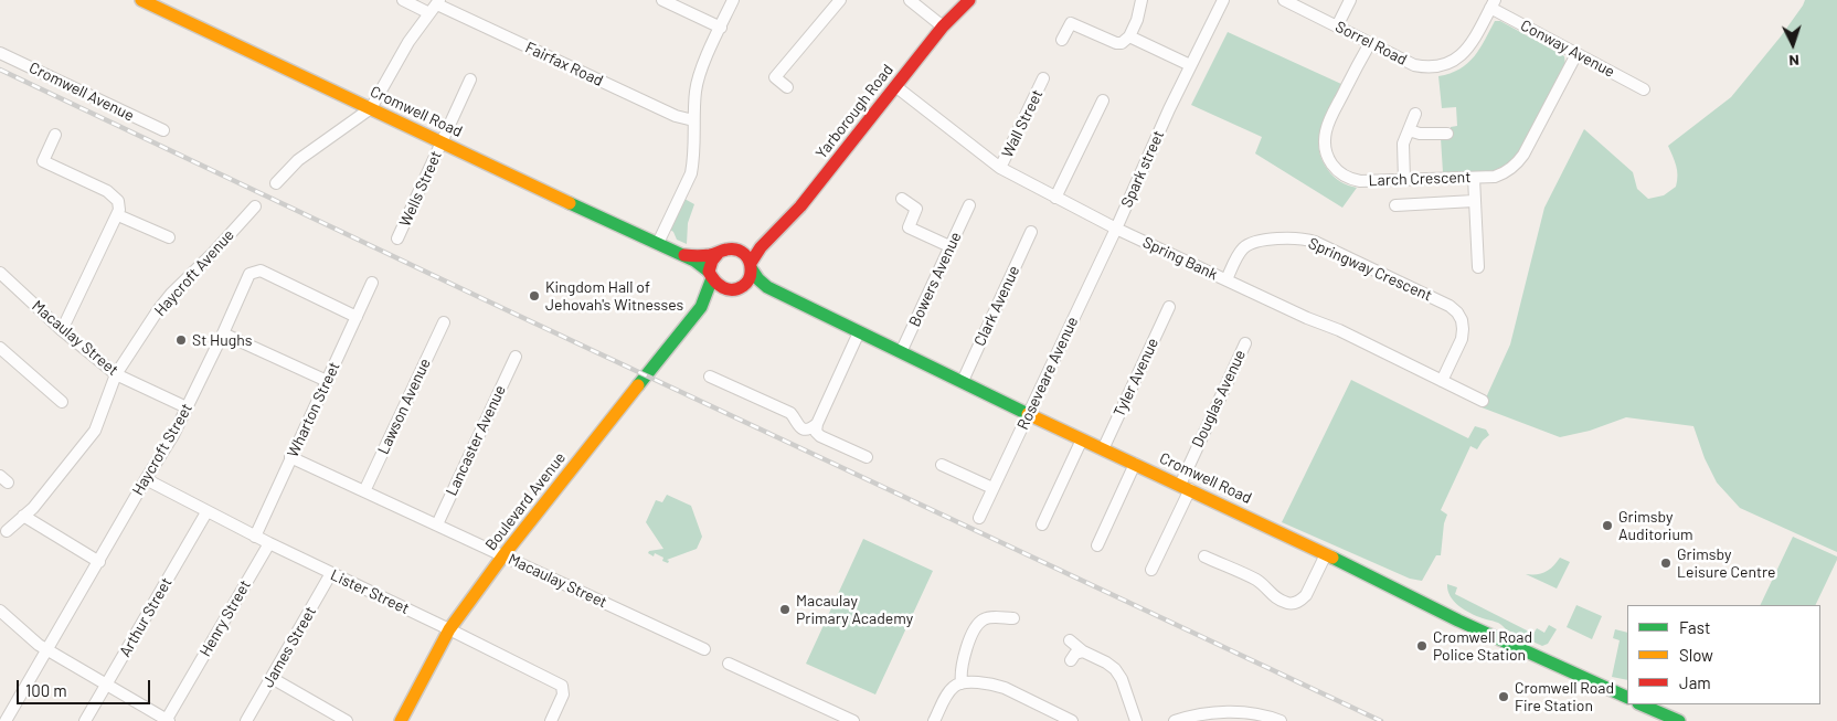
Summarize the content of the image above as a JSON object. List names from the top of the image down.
{
  "streets": {
    "street": [
      "Sorrel Road",
      "Conway Avenue",
      "Fairfax Road",
      "Cromwell Avenue",
      "Cromwell Road",
      "Yarborough Road",
      "Wall Street",
      "Spark street",
      "Larch Crescent",
      "Wells Street",
      "Spring Bank",
      "Springway Crescent",
      "Haycroft Avenue",
      "Bowers Avenue",
      "Clark Avenue",
      "Macaulay Street",
      "Roseveare Avenue",
      "Tyler Avenue",
      "Douglas Avenue",
      "Lawson Avenue",
      "Wharton Street",
      "Lancaster Avenue",
      "Haycroft Street",
      "Boulevard Avenue",
      "Lister Street",
      "Arthur Street",
      "Henry Street",
      "James Street"
    ]
  },
  "crossings": [
    ["Sorrel Road", "Conway Avenue"],
    ["Sorrel Road", "Larch Crescent"],
    ["Conway Avenue", "Larch Crescent"],
    ["Cromwell Road", "Yarborough Road"],
    ["Cromwell Road", "Wells Street"],
    ["Cromwell Road", "Bowers Avenue"],
    ["Cromwell Road", "Clark Avenue"],
    ["Cromwell Road", "Roseveare Avenue"],
    ["Cromwell Road", "Tyler Avenue"],
    ["Cromwell Road", "Douglas Avenue"],
    ["Cromwell Road", "Boulevard Avenue"],
    ["Yarborough Road", "Spring Bank"],
    ["Yarborough Road", "Boulevard Avenue"],
    ["Wall Street", "Spring Bank"],
    ["Spark street", "Spring Bank"],
    ["Spark street", "Roseveare Avenue"],
    ["Spring Bank", "Springway Crescent"],
    ["Spring Bank", "Roseveare Avenue"],
    ["Haycroft Avenue", "Macaulay Street"],
    ["Macaulay Street", "Lawson Avenue"],
    ["Macaulay Street", "Wharton Street"],
    ["Macaulay Street", "Lancaster Avenue"],
    ["Macaulay Street", "Haycroft Street"],
    ["Macaulay Street", "Boulevard Avenue"],
    ["Wharton Street", "Haycroft Street"],
    ["Wharton Street", "Lister Street"],
    ["Haycroft Street", "Lister Street"],
    ["Boulevard Avenue", "Lister Street"],
    ["Lister Street", "Arthur Street"],
    ["Lister Street", "Henry Street"],
    ["Lister Street", "James Street"]
  ],
  "places": [
    "Kingdom Hall of Jehovah's Witnesses",
    "St Hughs",
    "Grimsby Auditorium",
    "Grimsby Leisure Centre",
    "Macaulay Primary Academy",
    "Cromwell Road Police Station",
    "Cromwell Road Fire Station"
  ],
  "legend": ["Fast", "Slow", "Jam"],
  "scale_bar": "100 m",
  "north": "bottom"
}
